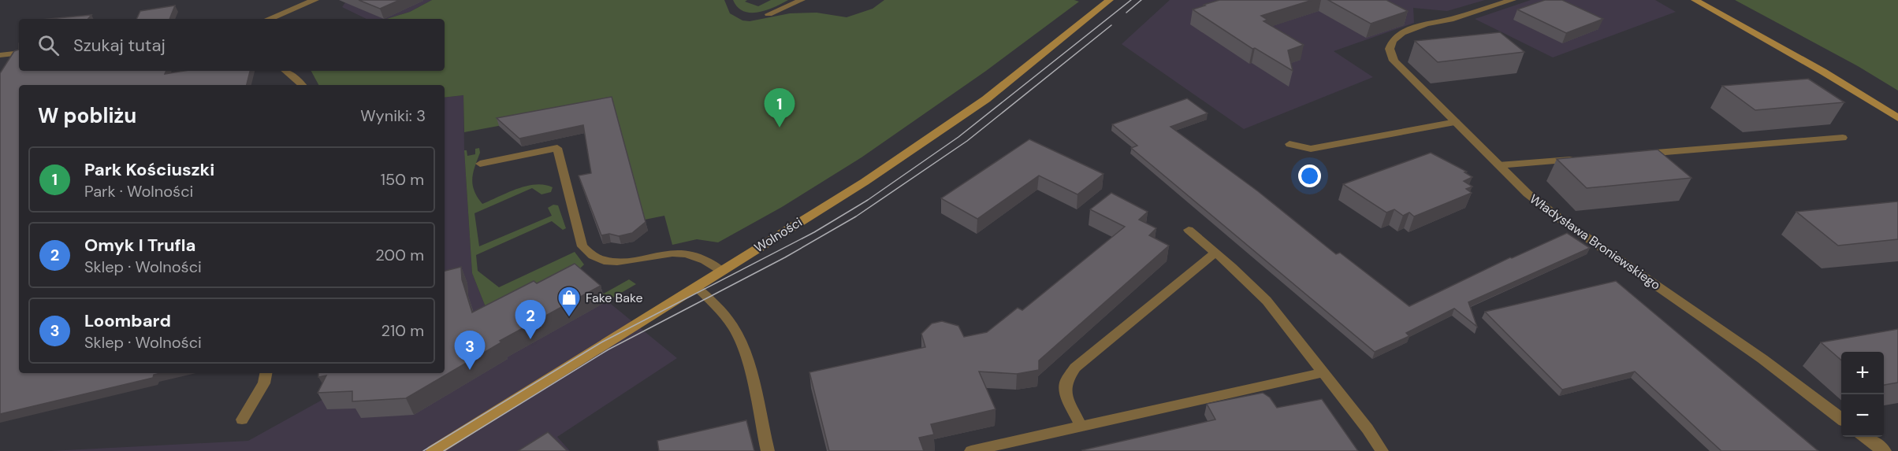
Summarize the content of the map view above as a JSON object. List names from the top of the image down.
{
  "streets": {
    "street": ["Wolności", "Władysława Broniewskiego"]
  },
  "places": {
    "shop": ["Fake Bake"]
  },
  "page": {
    "search": "Szukaj tutaj",
    "heading": ["W pobliżu", "Wyniki: 3"],
    "pins": ["1", "2", "3"],
    "list": [
      {
        "mark": "1",
        "name": "Park Kościuszki",
        "note": "Park · Wolności",
        "value": "150 m"
      },
      {
        "mark": "2",
        "name": "Omyk I Trufla",
        "note": "Sklep · Wolności",
        "value": "200 m"
      },
      {
        "mark": "3",
        "name": "Loombard",
        "note": "Sklep · Wolności",
        "value": "210 m"
      }
    ],
    "map_buttons": ["+", "−"]
  }
}
